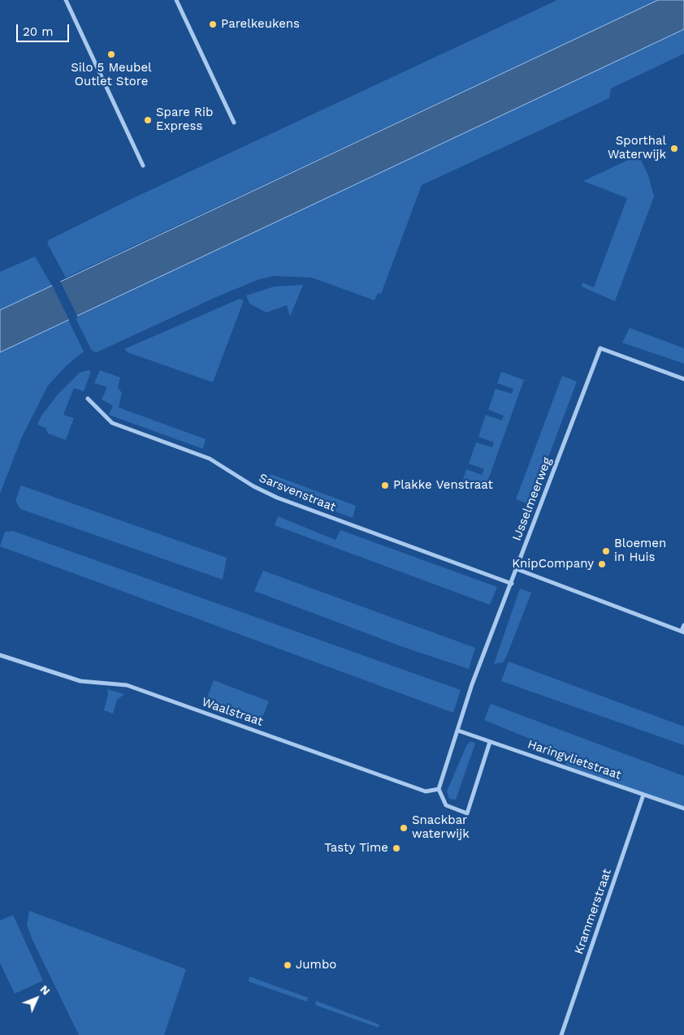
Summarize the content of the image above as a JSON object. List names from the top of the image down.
{
  "streets": {
    "street": [
      "Sarsvenstraat",
      "IJsselmeerweg",
      "Waalstraat",
      "Haringvlietstraat",
      "Krammerstraat"
    ]
  },
  "crossings": [
    ["Sarsvenstraat", "IJsselmeerweg"],
    ["IJsselmeerweg", "Waalstraat"],
    ["IJsselmeerweg", "Haringvlietstraat"],
    ["Haringvlietstraat", "Krammerstraat"]
  ],
  "places": [
    "Parelkeukens",
    "Silo 5 Meubel Outlet Store",
    "Spare Rib Express",
    "Sporthal Waterwijk",
    "Plakke Venstraat",
    "Bloemen in Huis",
    "KnipCompany",
    "Snackbar waterwijk",
    "Tasty Time",
    "Jumbo"
  ],
  "scale_bar": "20 m",
  "north": "top right"
}
